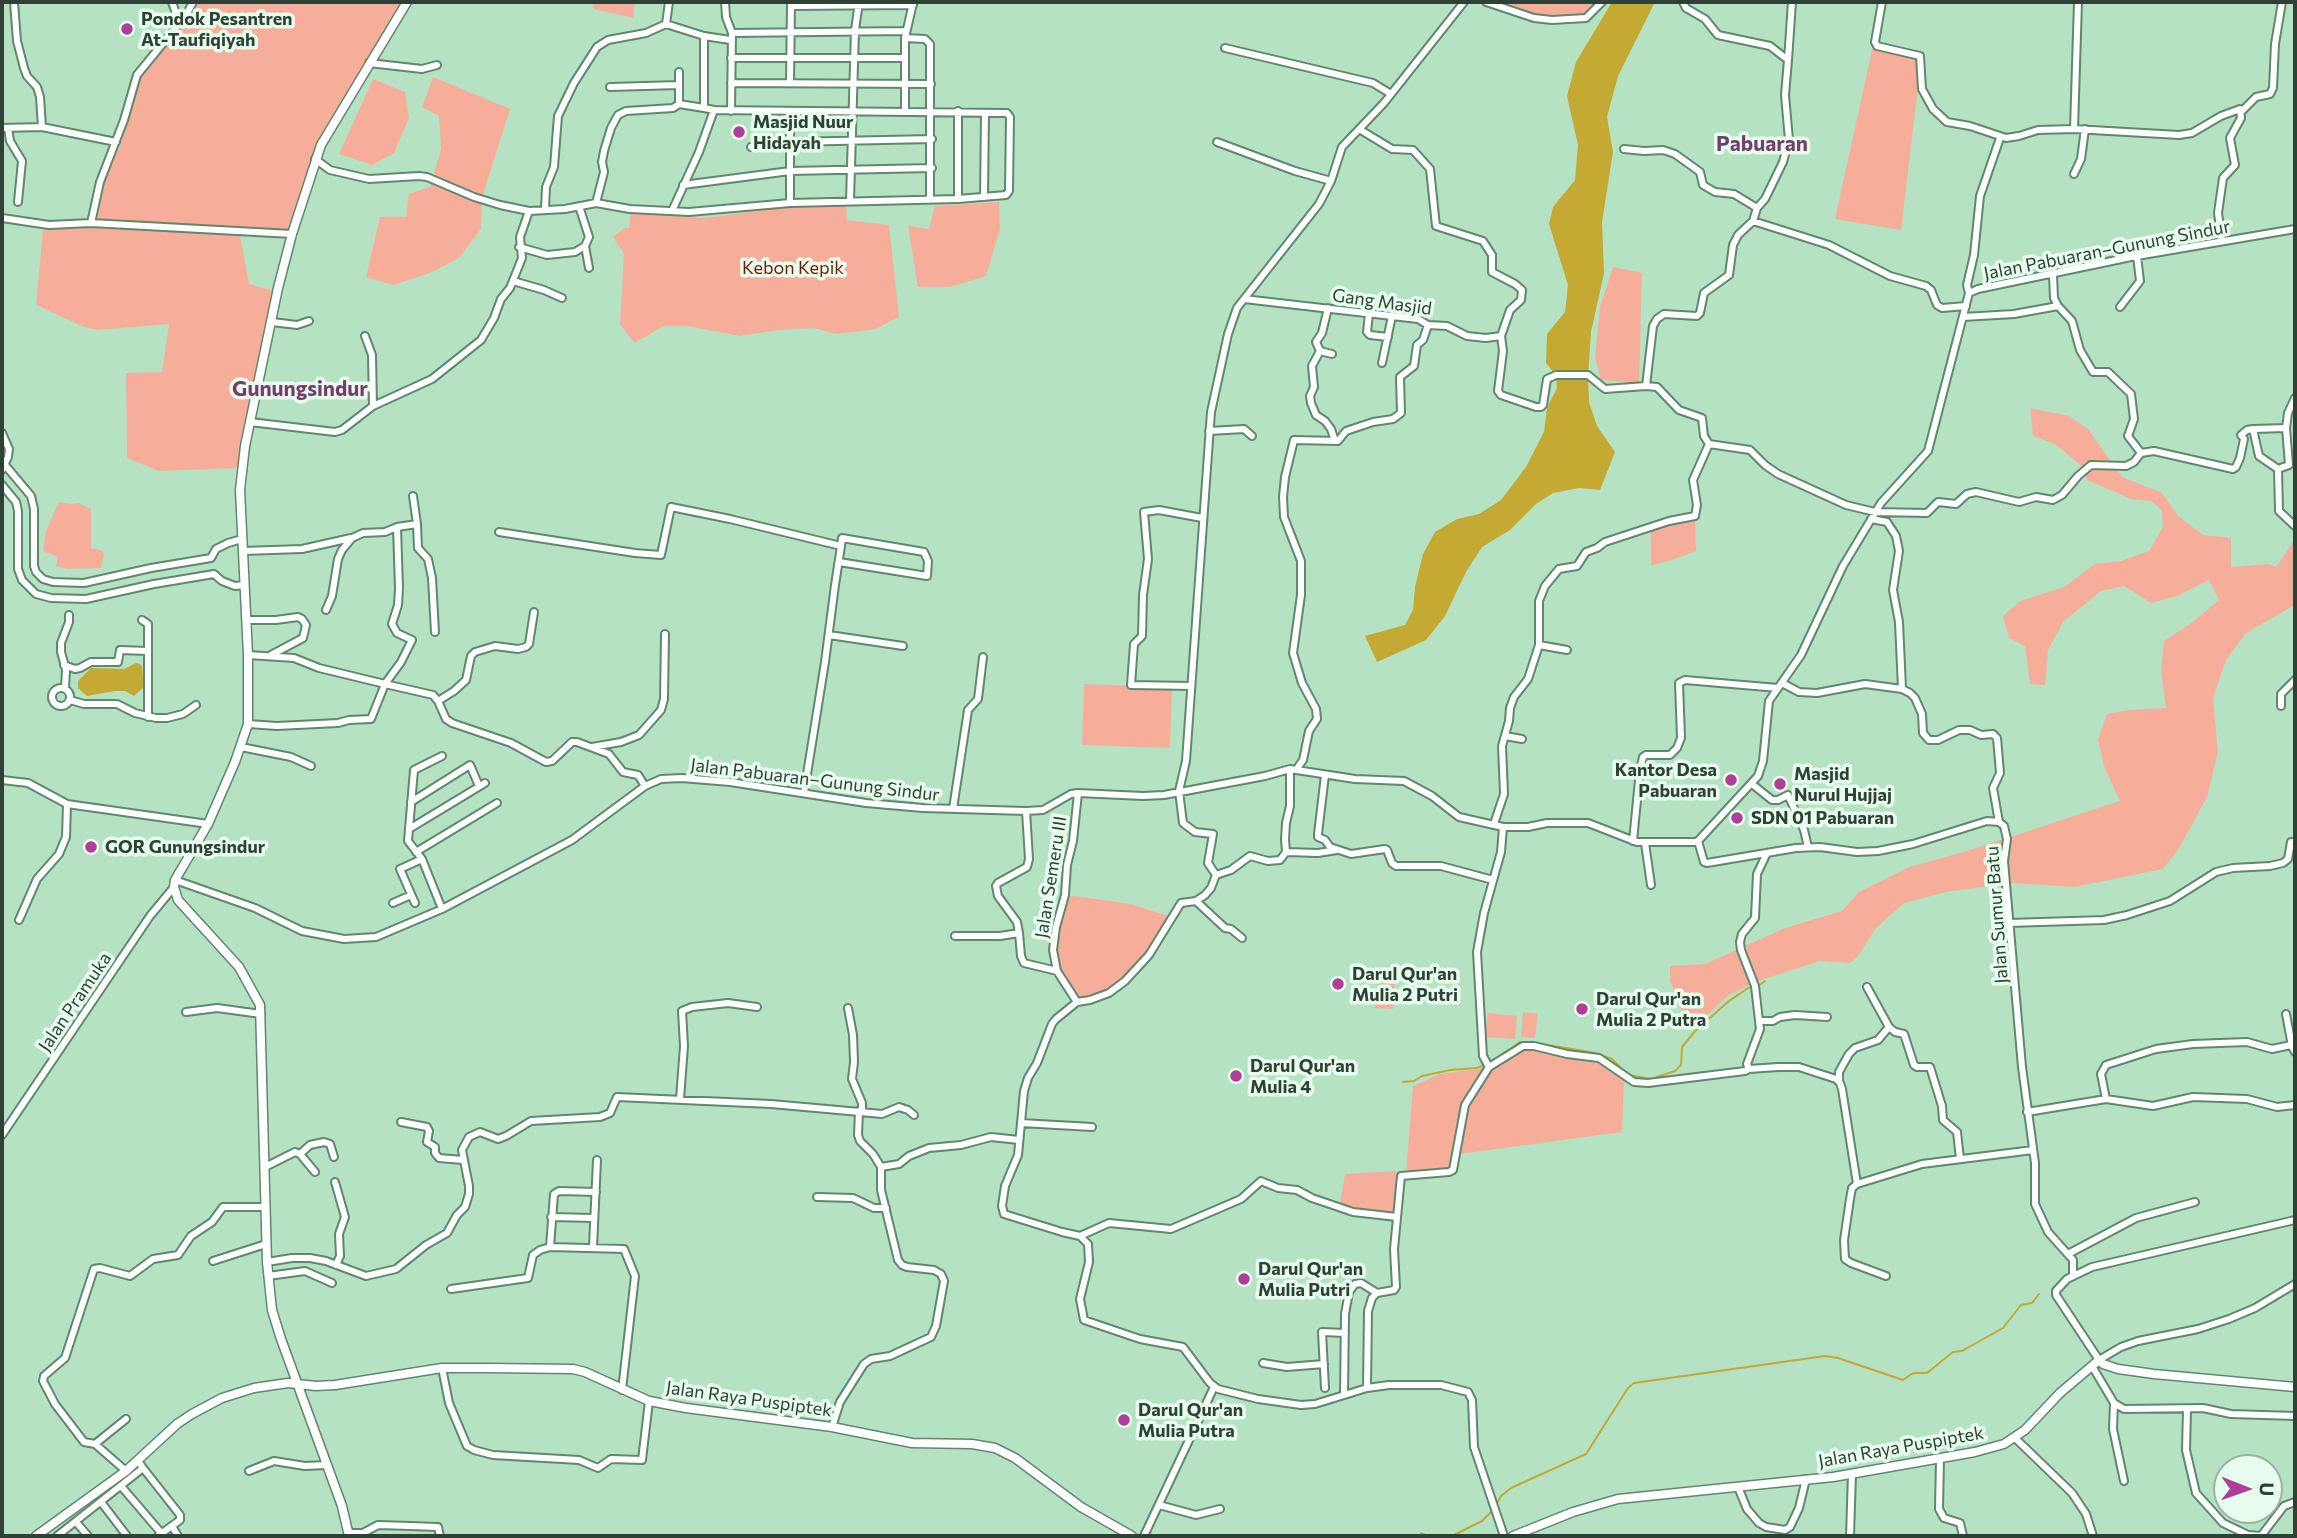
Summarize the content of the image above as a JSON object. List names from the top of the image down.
{
  "streets": {
    "main road": ["Jalan Raya Puspiptek"],
    "street": [
      "Jalan Pabuaran–Gunung Sindur",
      "Gang Masjid",
      "Jalan Semeru III",
      "Jalan Sumur Batu",
      "Jalan Pramuka"
    ]
  },
  "crossings": [
    ["Jalan Pabuaran–Gunung Sindur", "Jalan Semeru III"],
    ["Jalan Pabuaran–Gunung Sindur", "Jalan Sumur Batu"],
    ["Jalan Pabuaran–Gunung Sindur", "Jalan Pramuka"]
  ],
  "districts": ["Pabuaran", "Gunungsindur"],
  "parks": ["Kebon Kepik"],
  "places": [
    "Pondok Pesantren At-Taufiqiyah",
    "Masjid Nuur Hidayah",
    "Kantor Desa Pabuaran",
    "Masjid Nurul Hujjaj",
    "SDN 01 Pabuaran",
    "GOR Gunungsindur",
    "Darul Qur'an Mulia 2 Putri",
    "Darul Qur'an Mulia 2 Putra",
    "Darul Qur'an Mulia 4",
    "Darul Qur'an Mulia Putri",
    "Darul Qur'an Mulia Putra"
  ],
  "north": "right"
}
